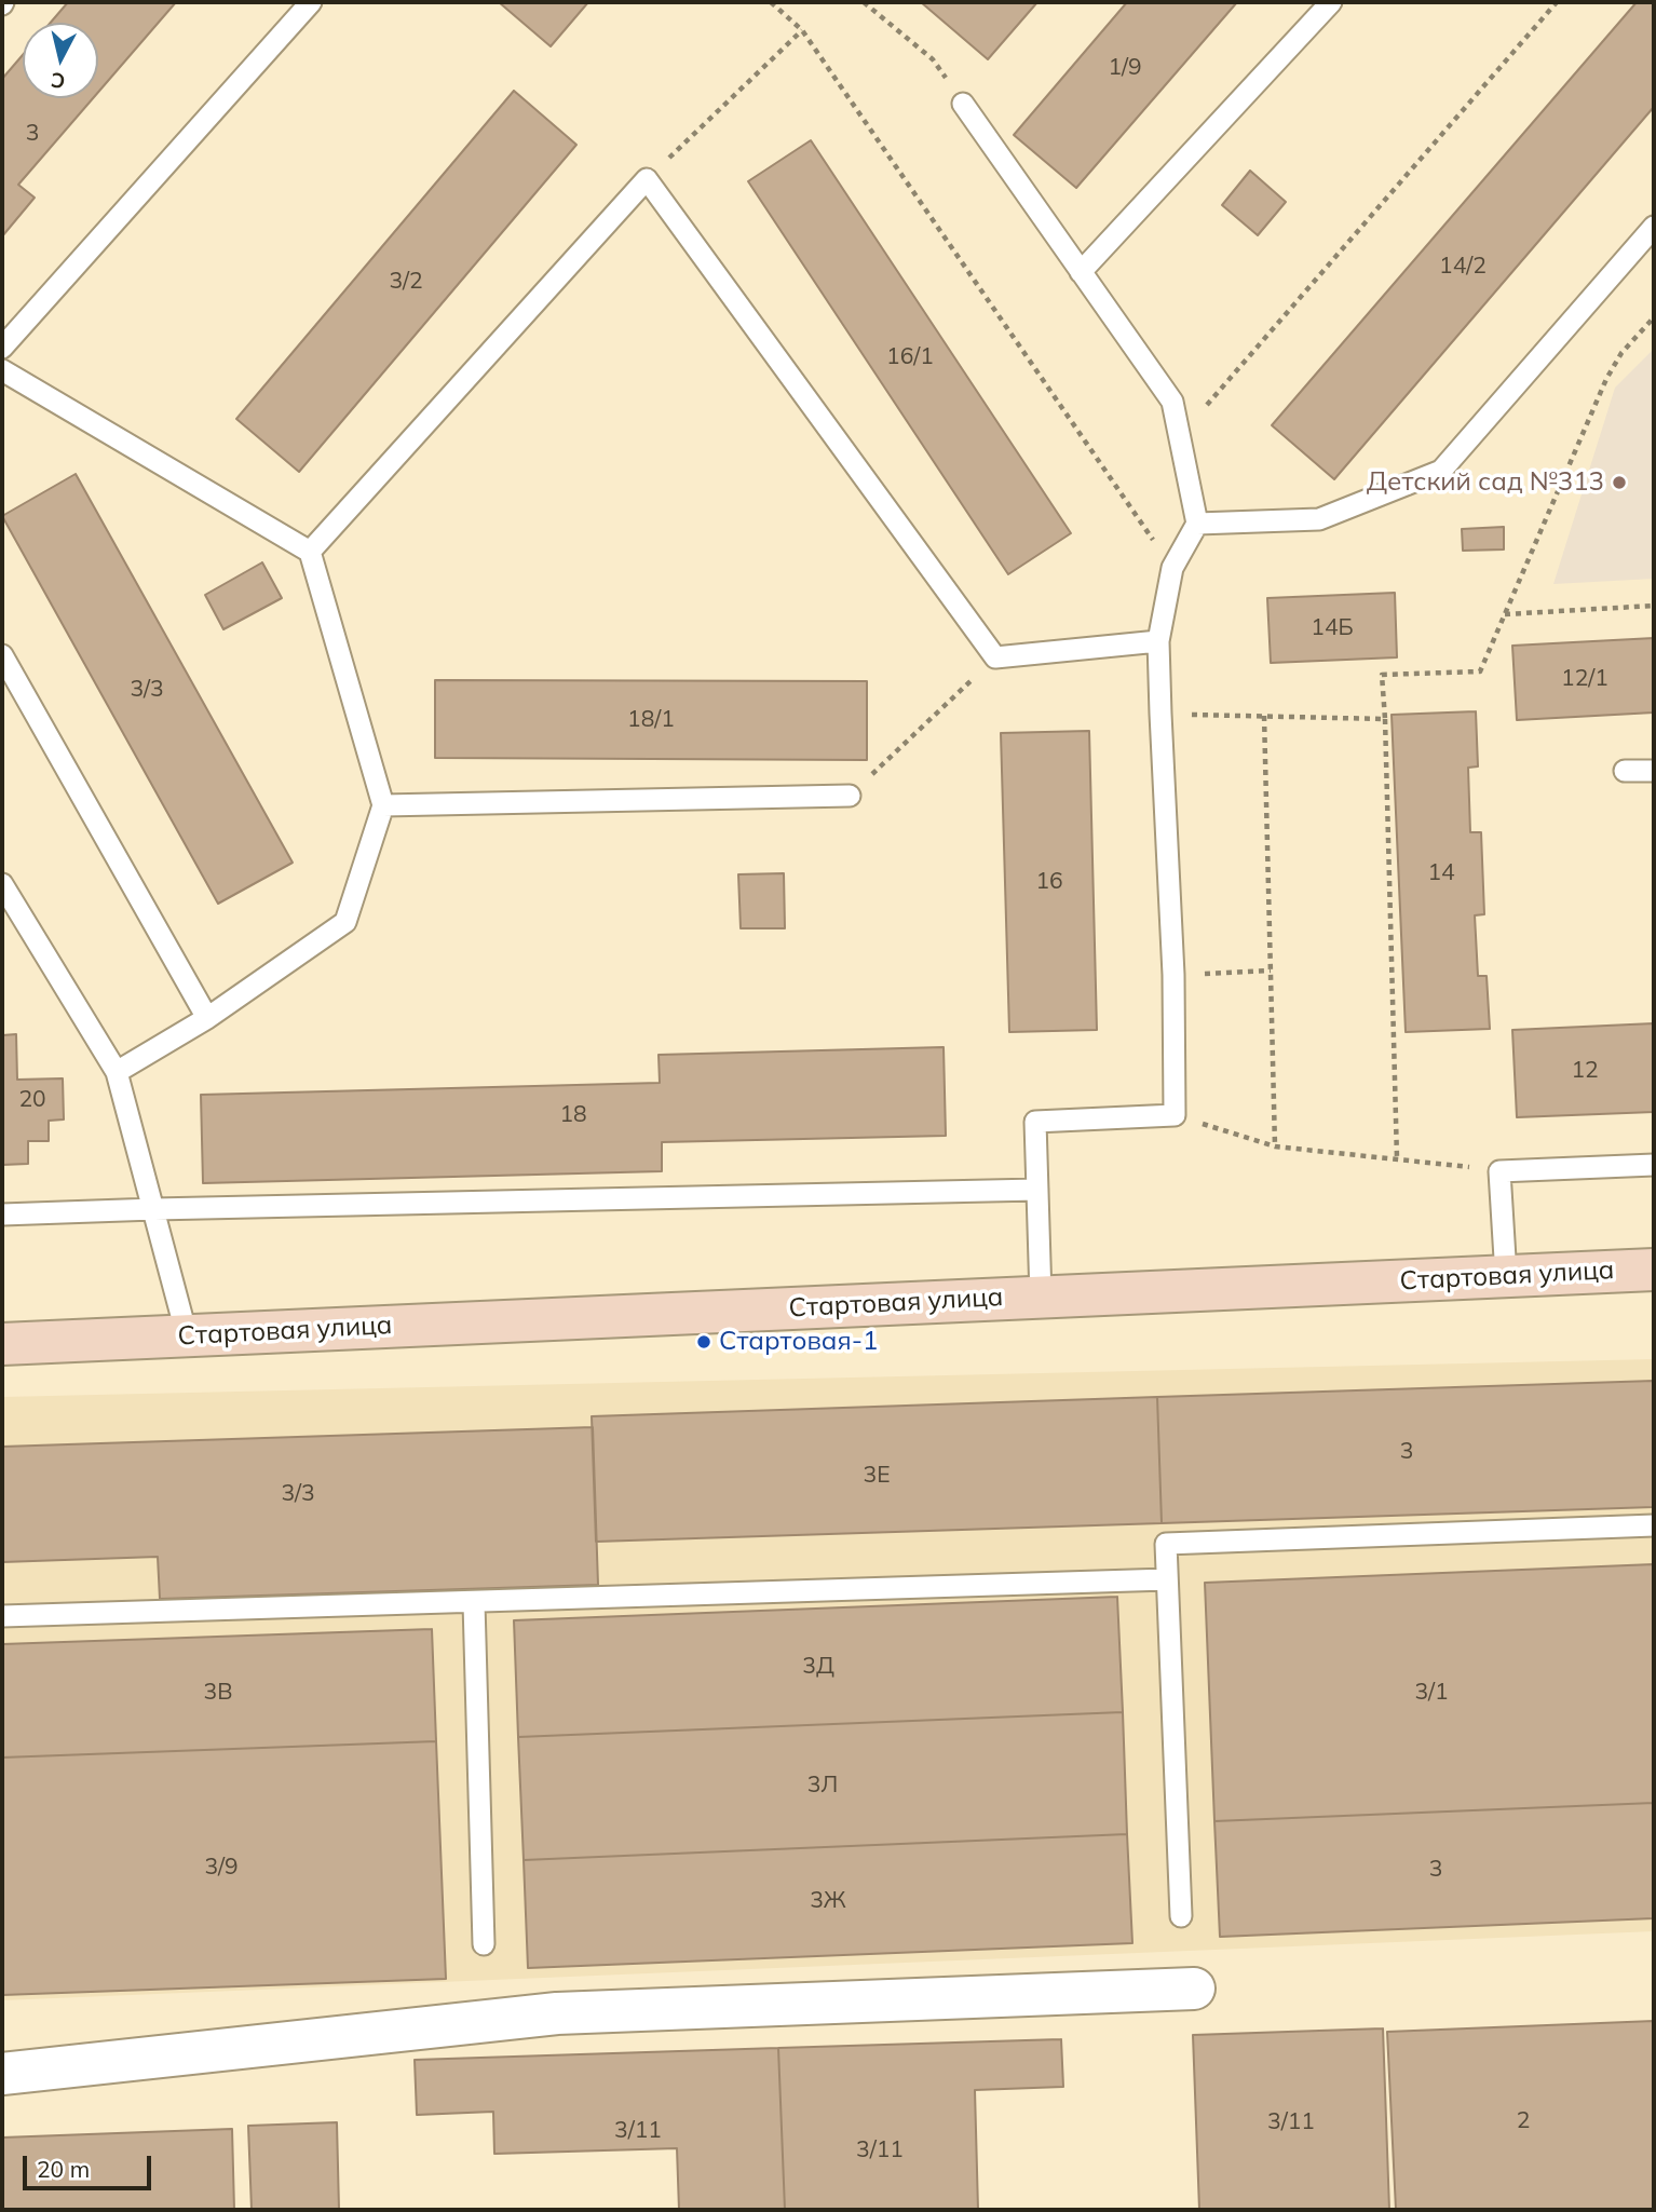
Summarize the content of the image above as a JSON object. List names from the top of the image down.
{
  "streets": {
    "street": ["Стартовая улица"]
  },
  "places": ["Детский сад №313", "Стартовая-1"],
  "house_numbers": [
    "1/9",
    "3",
    "14/2",
    "3/2",
    "16/1",
    "14Б",
    "12/1",
    "3/3",
    "18/1",
    "14",
    "16",
    "12",
    "20",
    "18",
    "3",
    "3Е",
    "3/3",
    "3Д",
    "3В",
    "3/1",
    "3Л",
    "3/9",
    "3",
    "3Ж",
    "2",
    "3/11",
    "3/11",
    "3/11"
  ],
  "scale_bar": "20 m",
  "north": "bottom"
}
